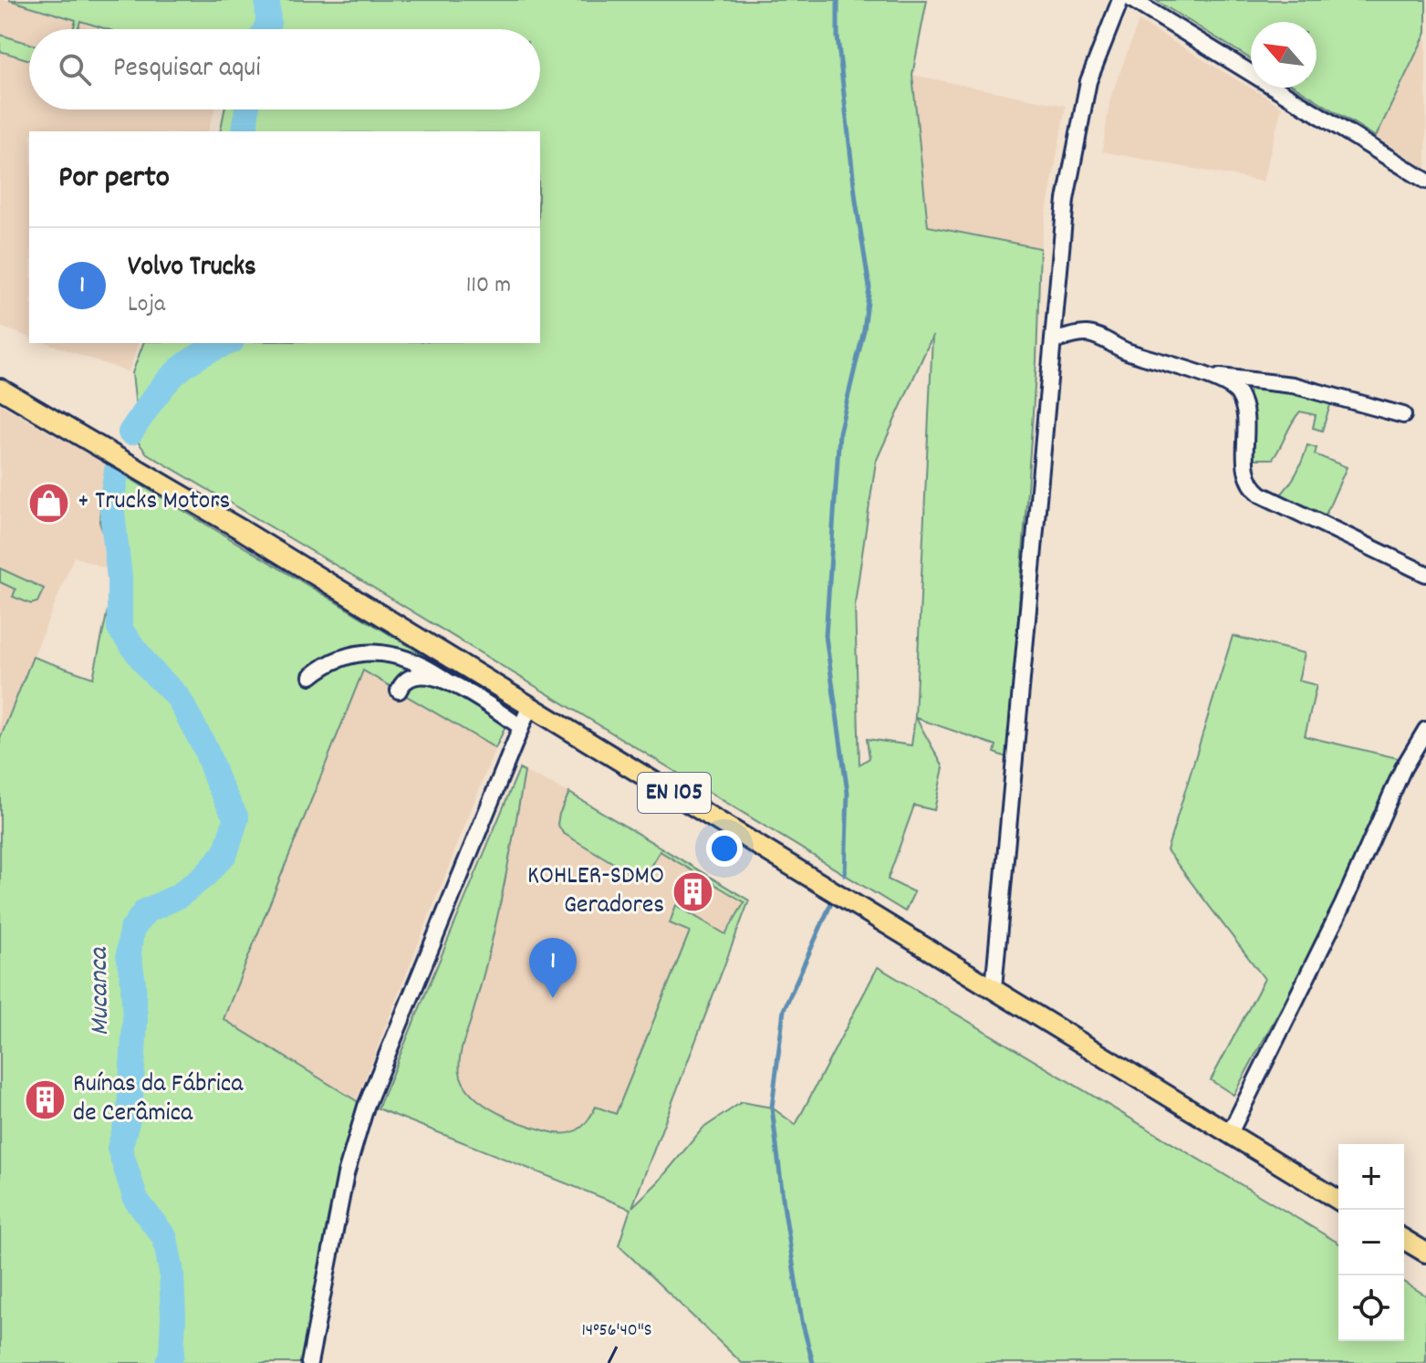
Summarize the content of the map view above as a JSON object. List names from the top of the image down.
{
  "streets": {
    "main road": ["EN 105"]
  },
  "water": ["Mucanca"],
  "places": {
    "shop": ["+ Trucks Motors"],
    "building": ["KOHLER-SDMO Geradores", "Ruínas da Fábrica de Cerâmica"]
  },
  "north": "top left",
  "page": {
    "search": "Pesquisar aqui",
    "heading": "Por perto",
    "list": [
      {
        "mark": "1",
        "name": "Volvo Trucks",
        "note": "Loja",
        "value": "110 m"
      }
    ],
    "pins": "1",
    "map_buttons": ["+", "−"]
  },
  "coordinates": ["14°56'40\"S"]
}
